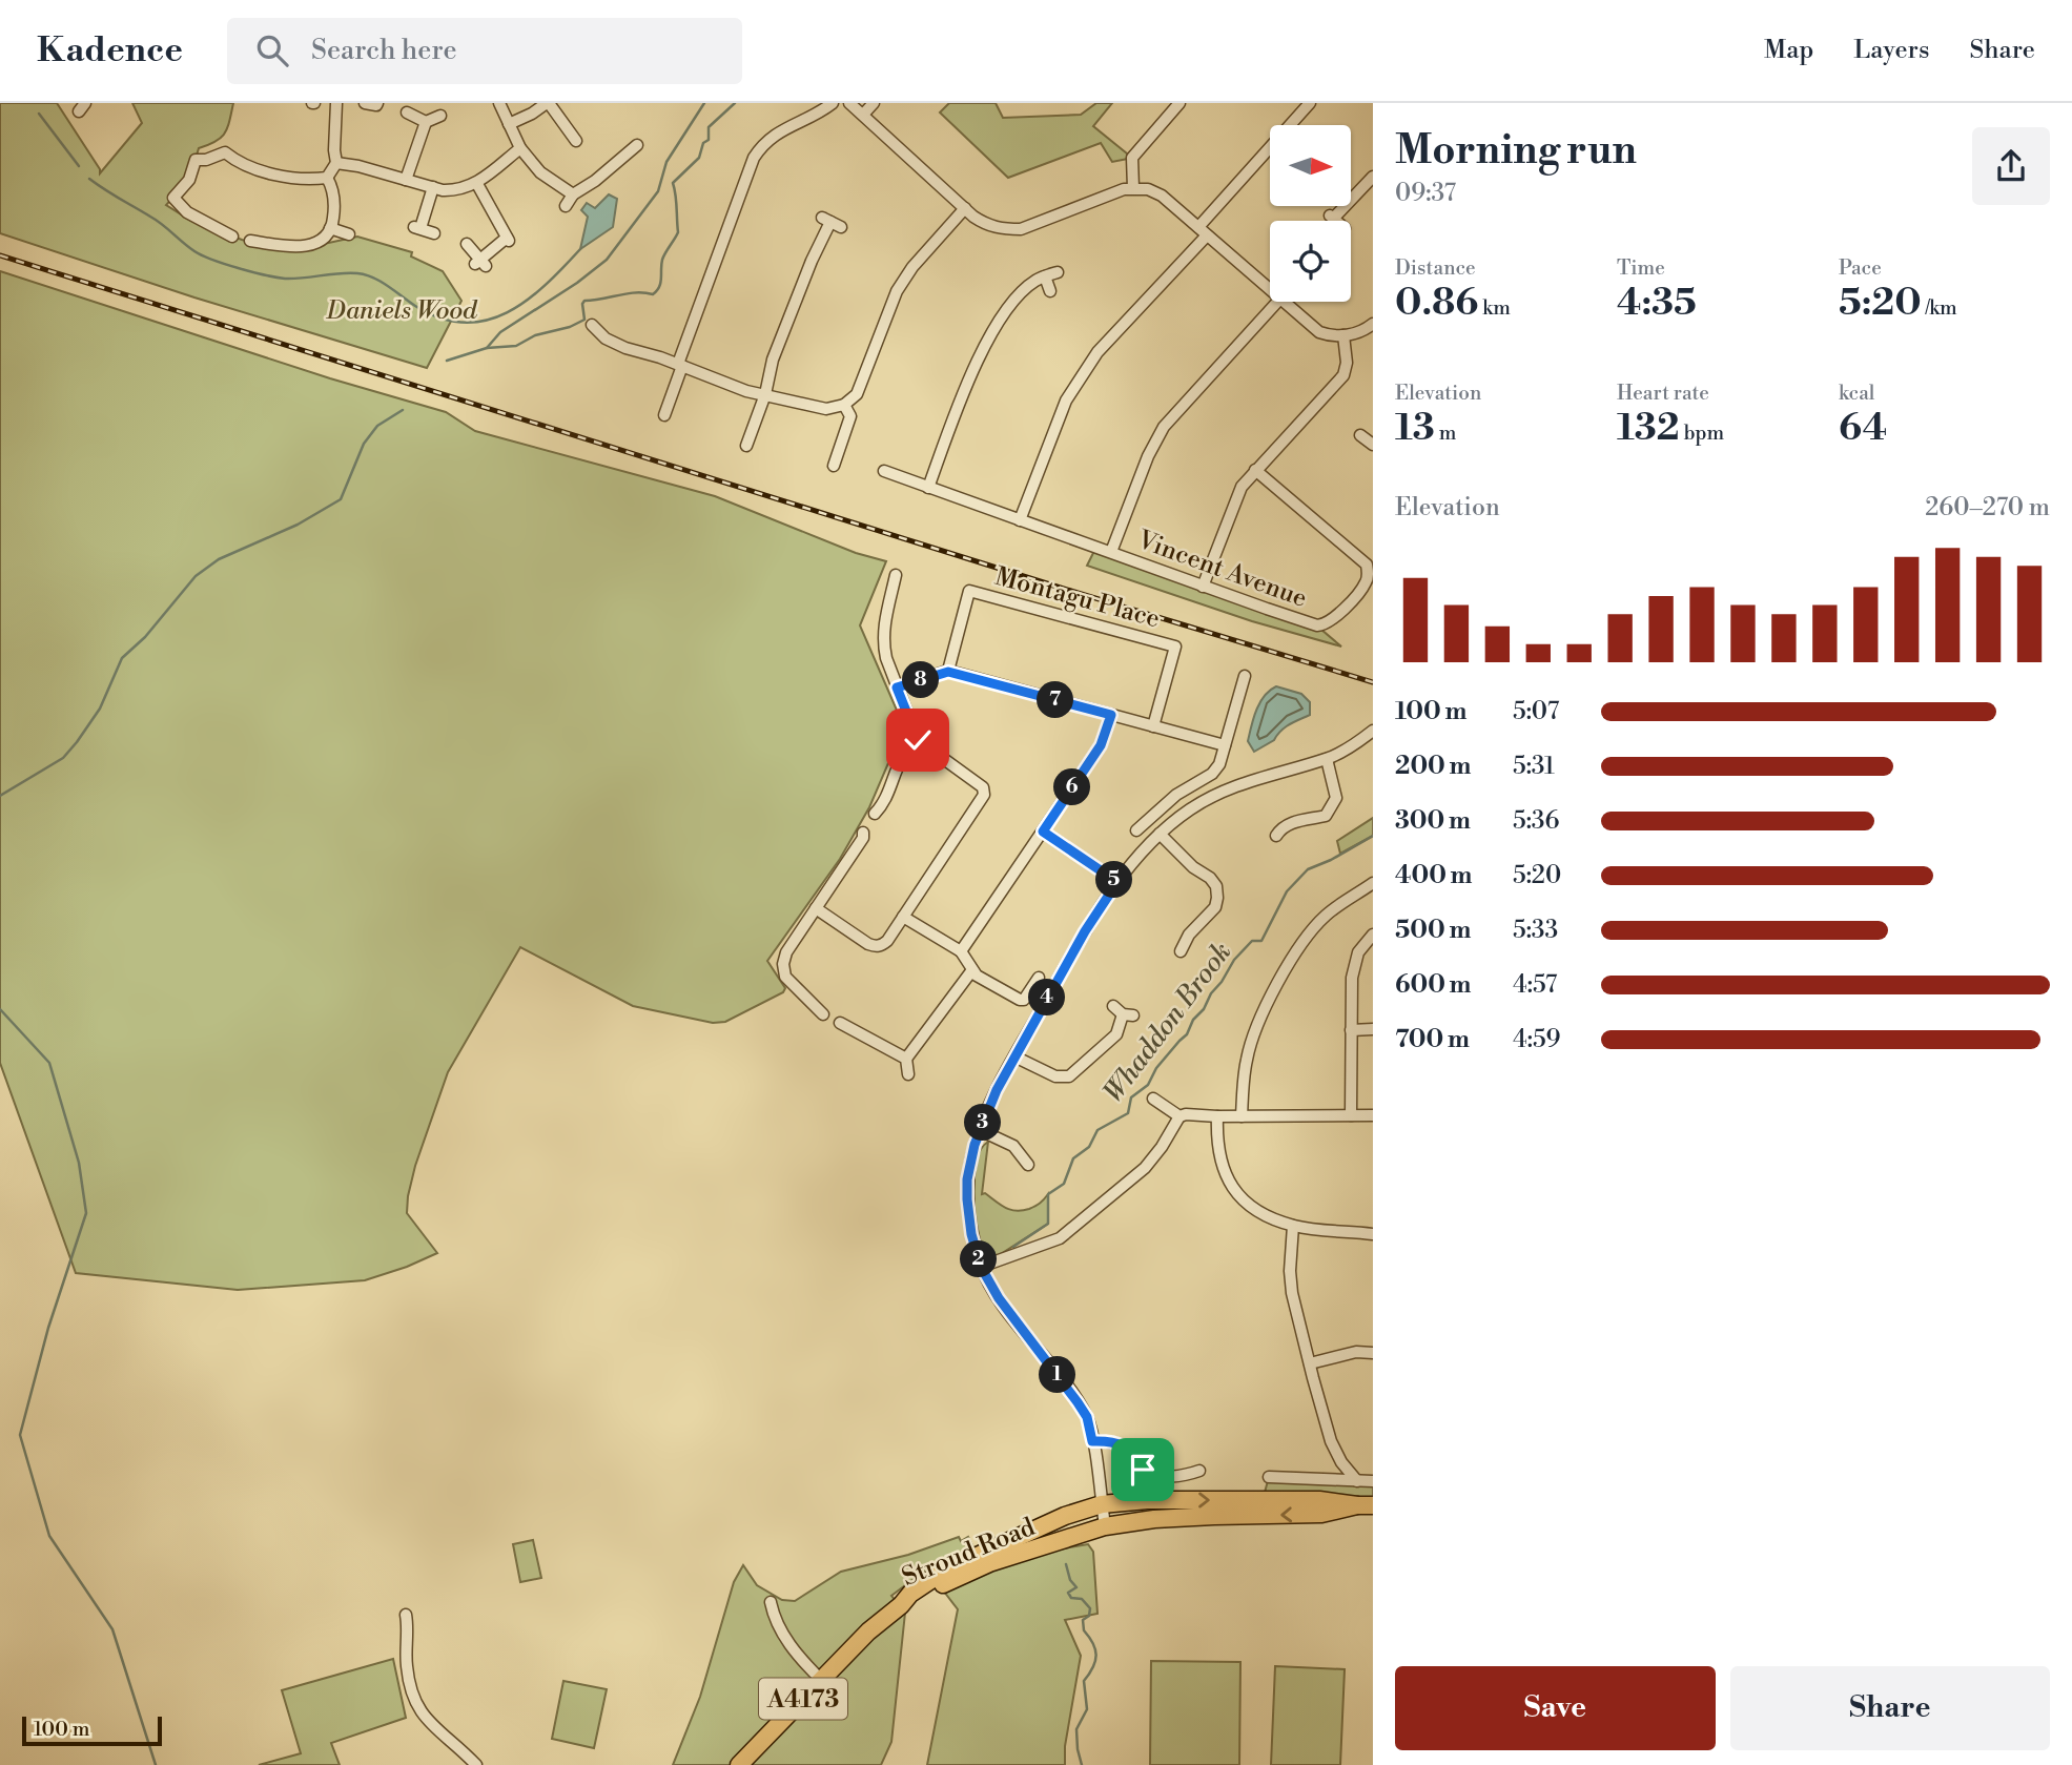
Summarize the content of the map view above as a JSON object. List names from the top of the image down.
{
  "streets": {
    "main road": ["Stroud Road", "A4173"],
    "street": ["Vincent Avenue", "Montagu Place"]
  },
  "crossings": [
    ["Stroud Road", "A4173"]
  ],
  "water": ["Whaddon Brook"],
  "parks": ["Daniels Wood"],
  "scale_bar": "100 m",
  "north": "right",
  "page": {
    "header": "Kadence",
    "search": "Search here",
    "nav": ["Map", "Layers", "Share"],
    "heading": ["Morning run", "09:37"],
    "stats": [
      ["Distance", "0.86 km"],
      ["Time", "4:35"],
      ["Pace", "5:20 /km"],
      ["Elevation", "13 m"],
      ["Heart rate", "132 bpm"],
      ["kcal", "64"]
    ],
    "chart": ["Elevation", "260–270 m"],
    "pins": [
      "8",
      "7",
      "6",
      "5",
      "4",
      "3",
      "2",
      "1"
    ],
    "list": [
      {
        "name": "100 m",
        "note": "5:07"
      },
      {
        "name": "200 m",
        "note": "5:31"
      },
      {
        "name": "300 m",
        "note": "5:36"
      },
      {
        "name": "400 m",
        "note": "5:20"
      },
      {
        "name": "500 m",
        "note": "5:33"
      },
      {
        "name": "600 m",
        "note": "4:57"
      },
      {
        "name": "700 m",
        "note": "4:59"
      }
    ],
    "buttons": ["Save", "Share"],
    "scale": "100 m"
  }
}
